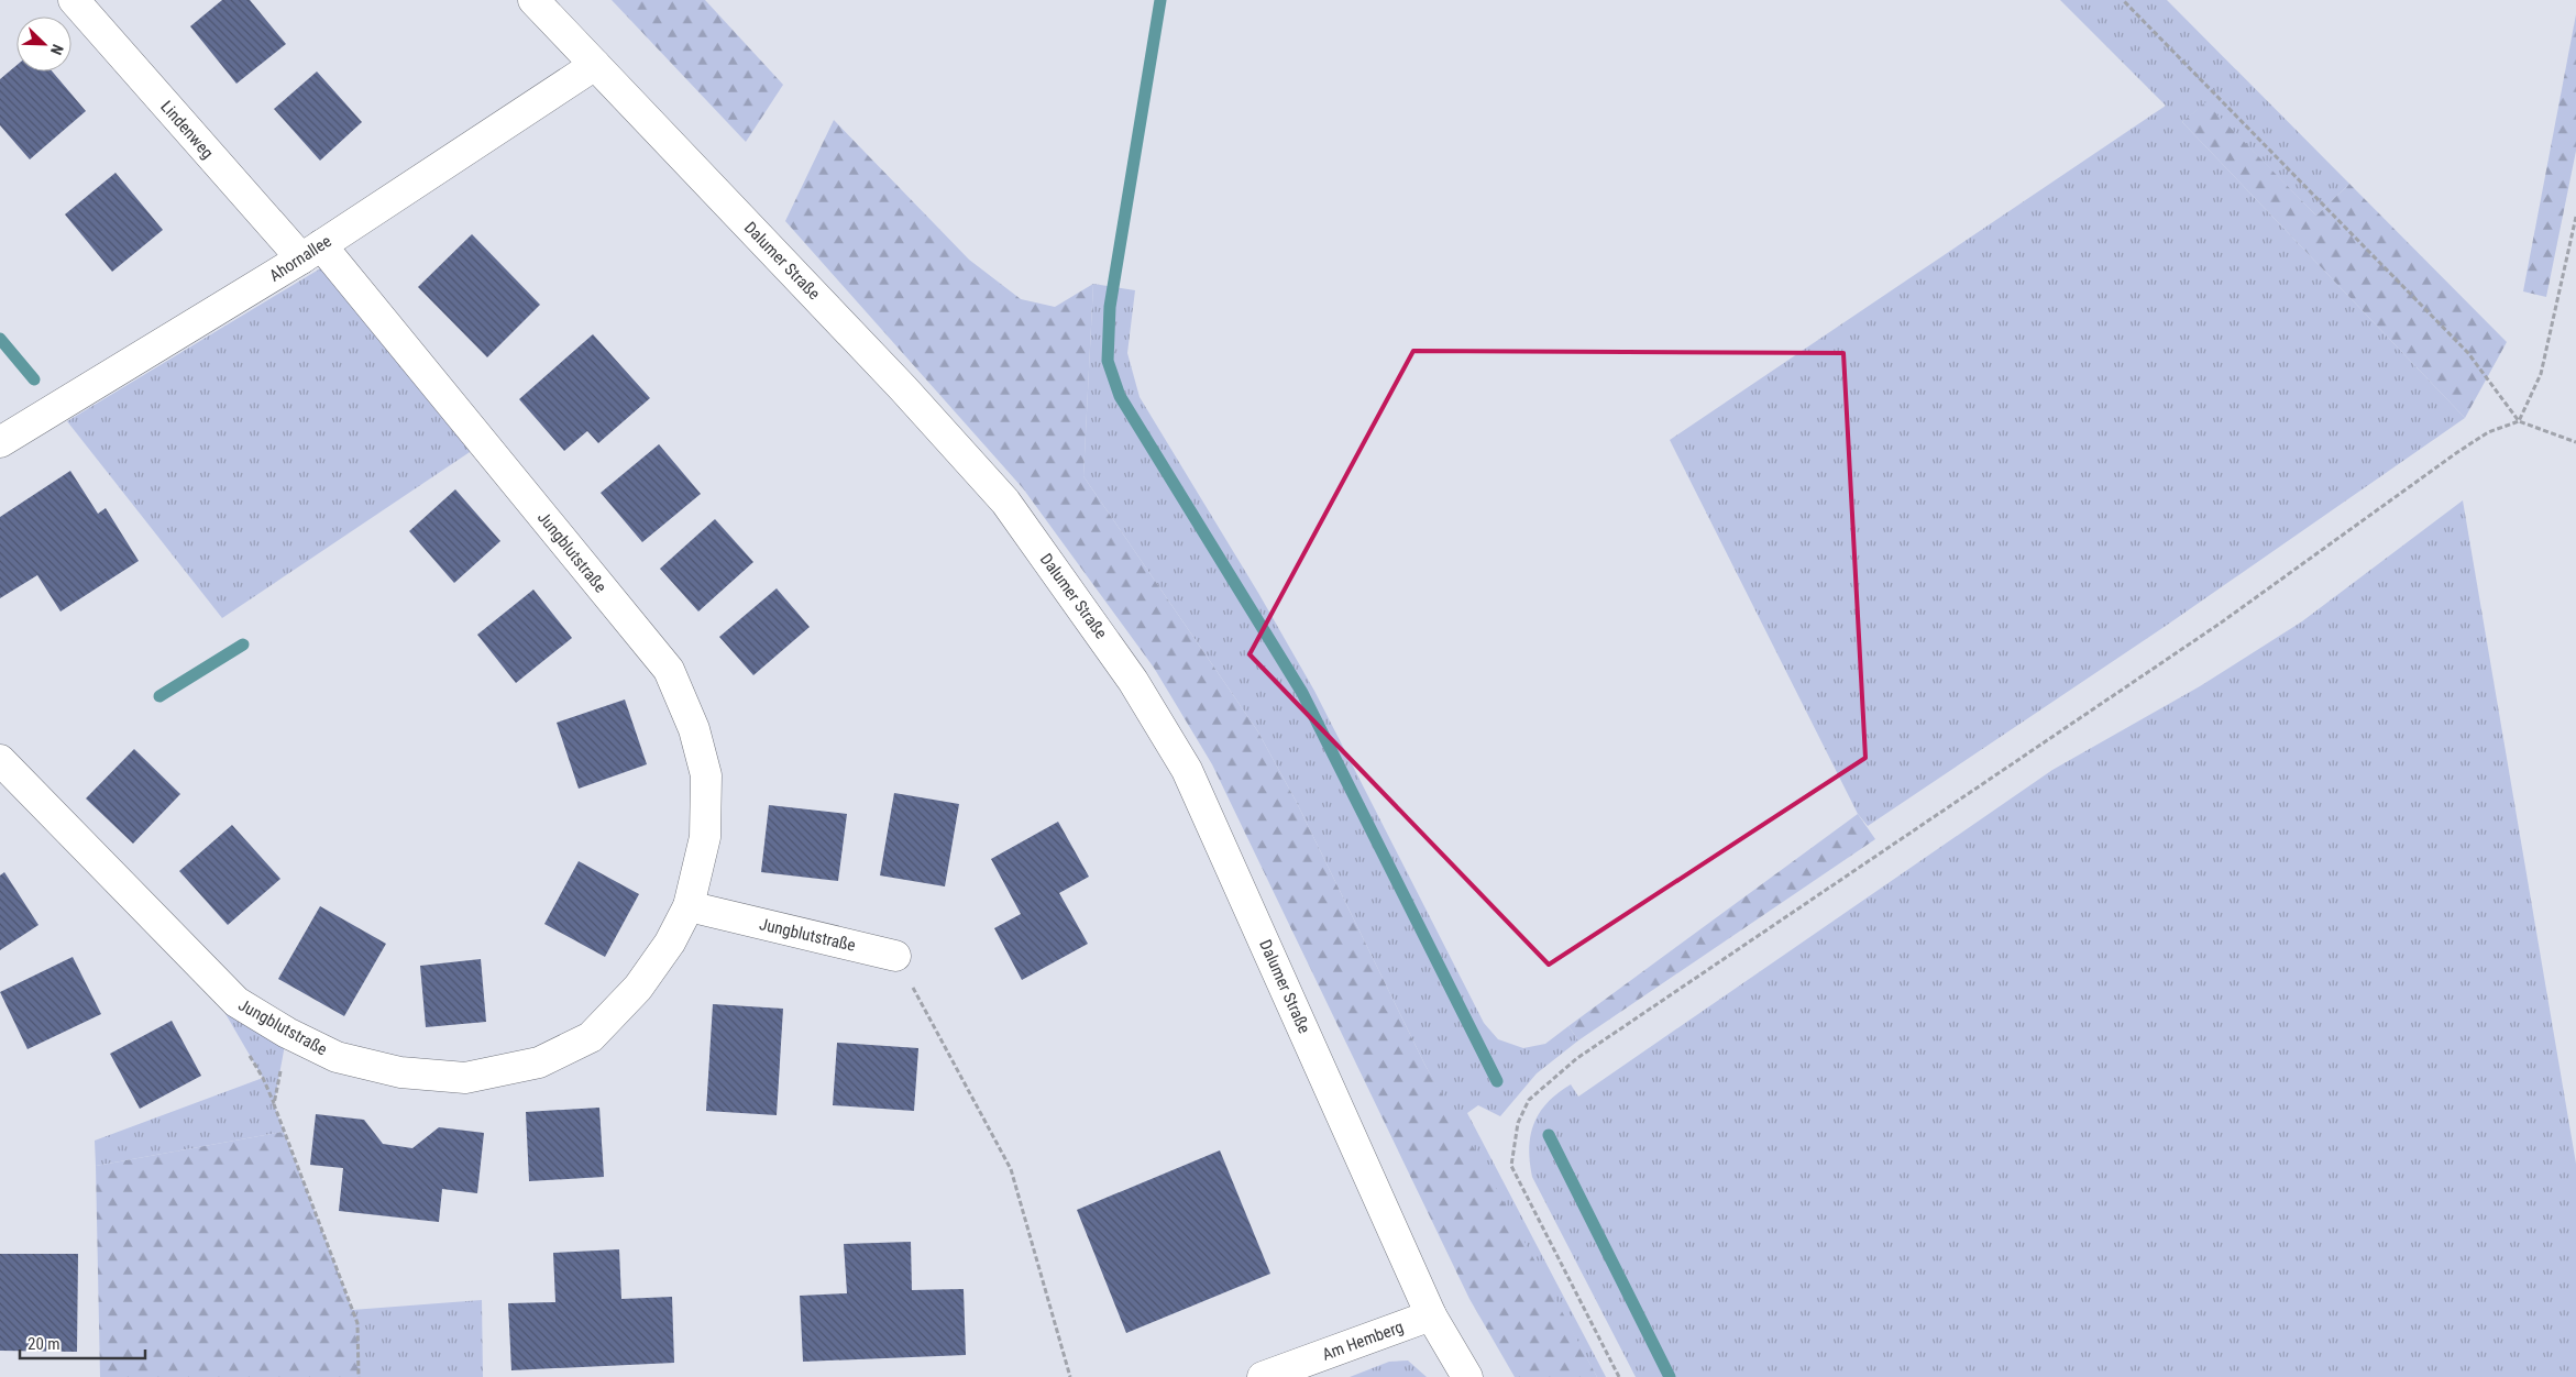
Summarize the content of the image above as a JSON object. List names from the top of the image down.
{
  "streets": {
    "street": [
      "Lindenweg",
      "Ahornallee",
      "Dalumer Straße",
      "Jungblutstraße",
      "Am Hemberg"
    ]
  },
  "crossings": [
    ["Lindenweg", "Ahornallee"],
    ["Lindenweg", "Jungblutstraße"],
    ["Ahornallee", "Dalumer Straße"],
    ["Ahornallee", "Jungblutstraße"],
    ["Dalumer Straße", "Am Hemberg"]
  ],
  "scale_bar": "20 m",
  "north": "bottom right"
}
